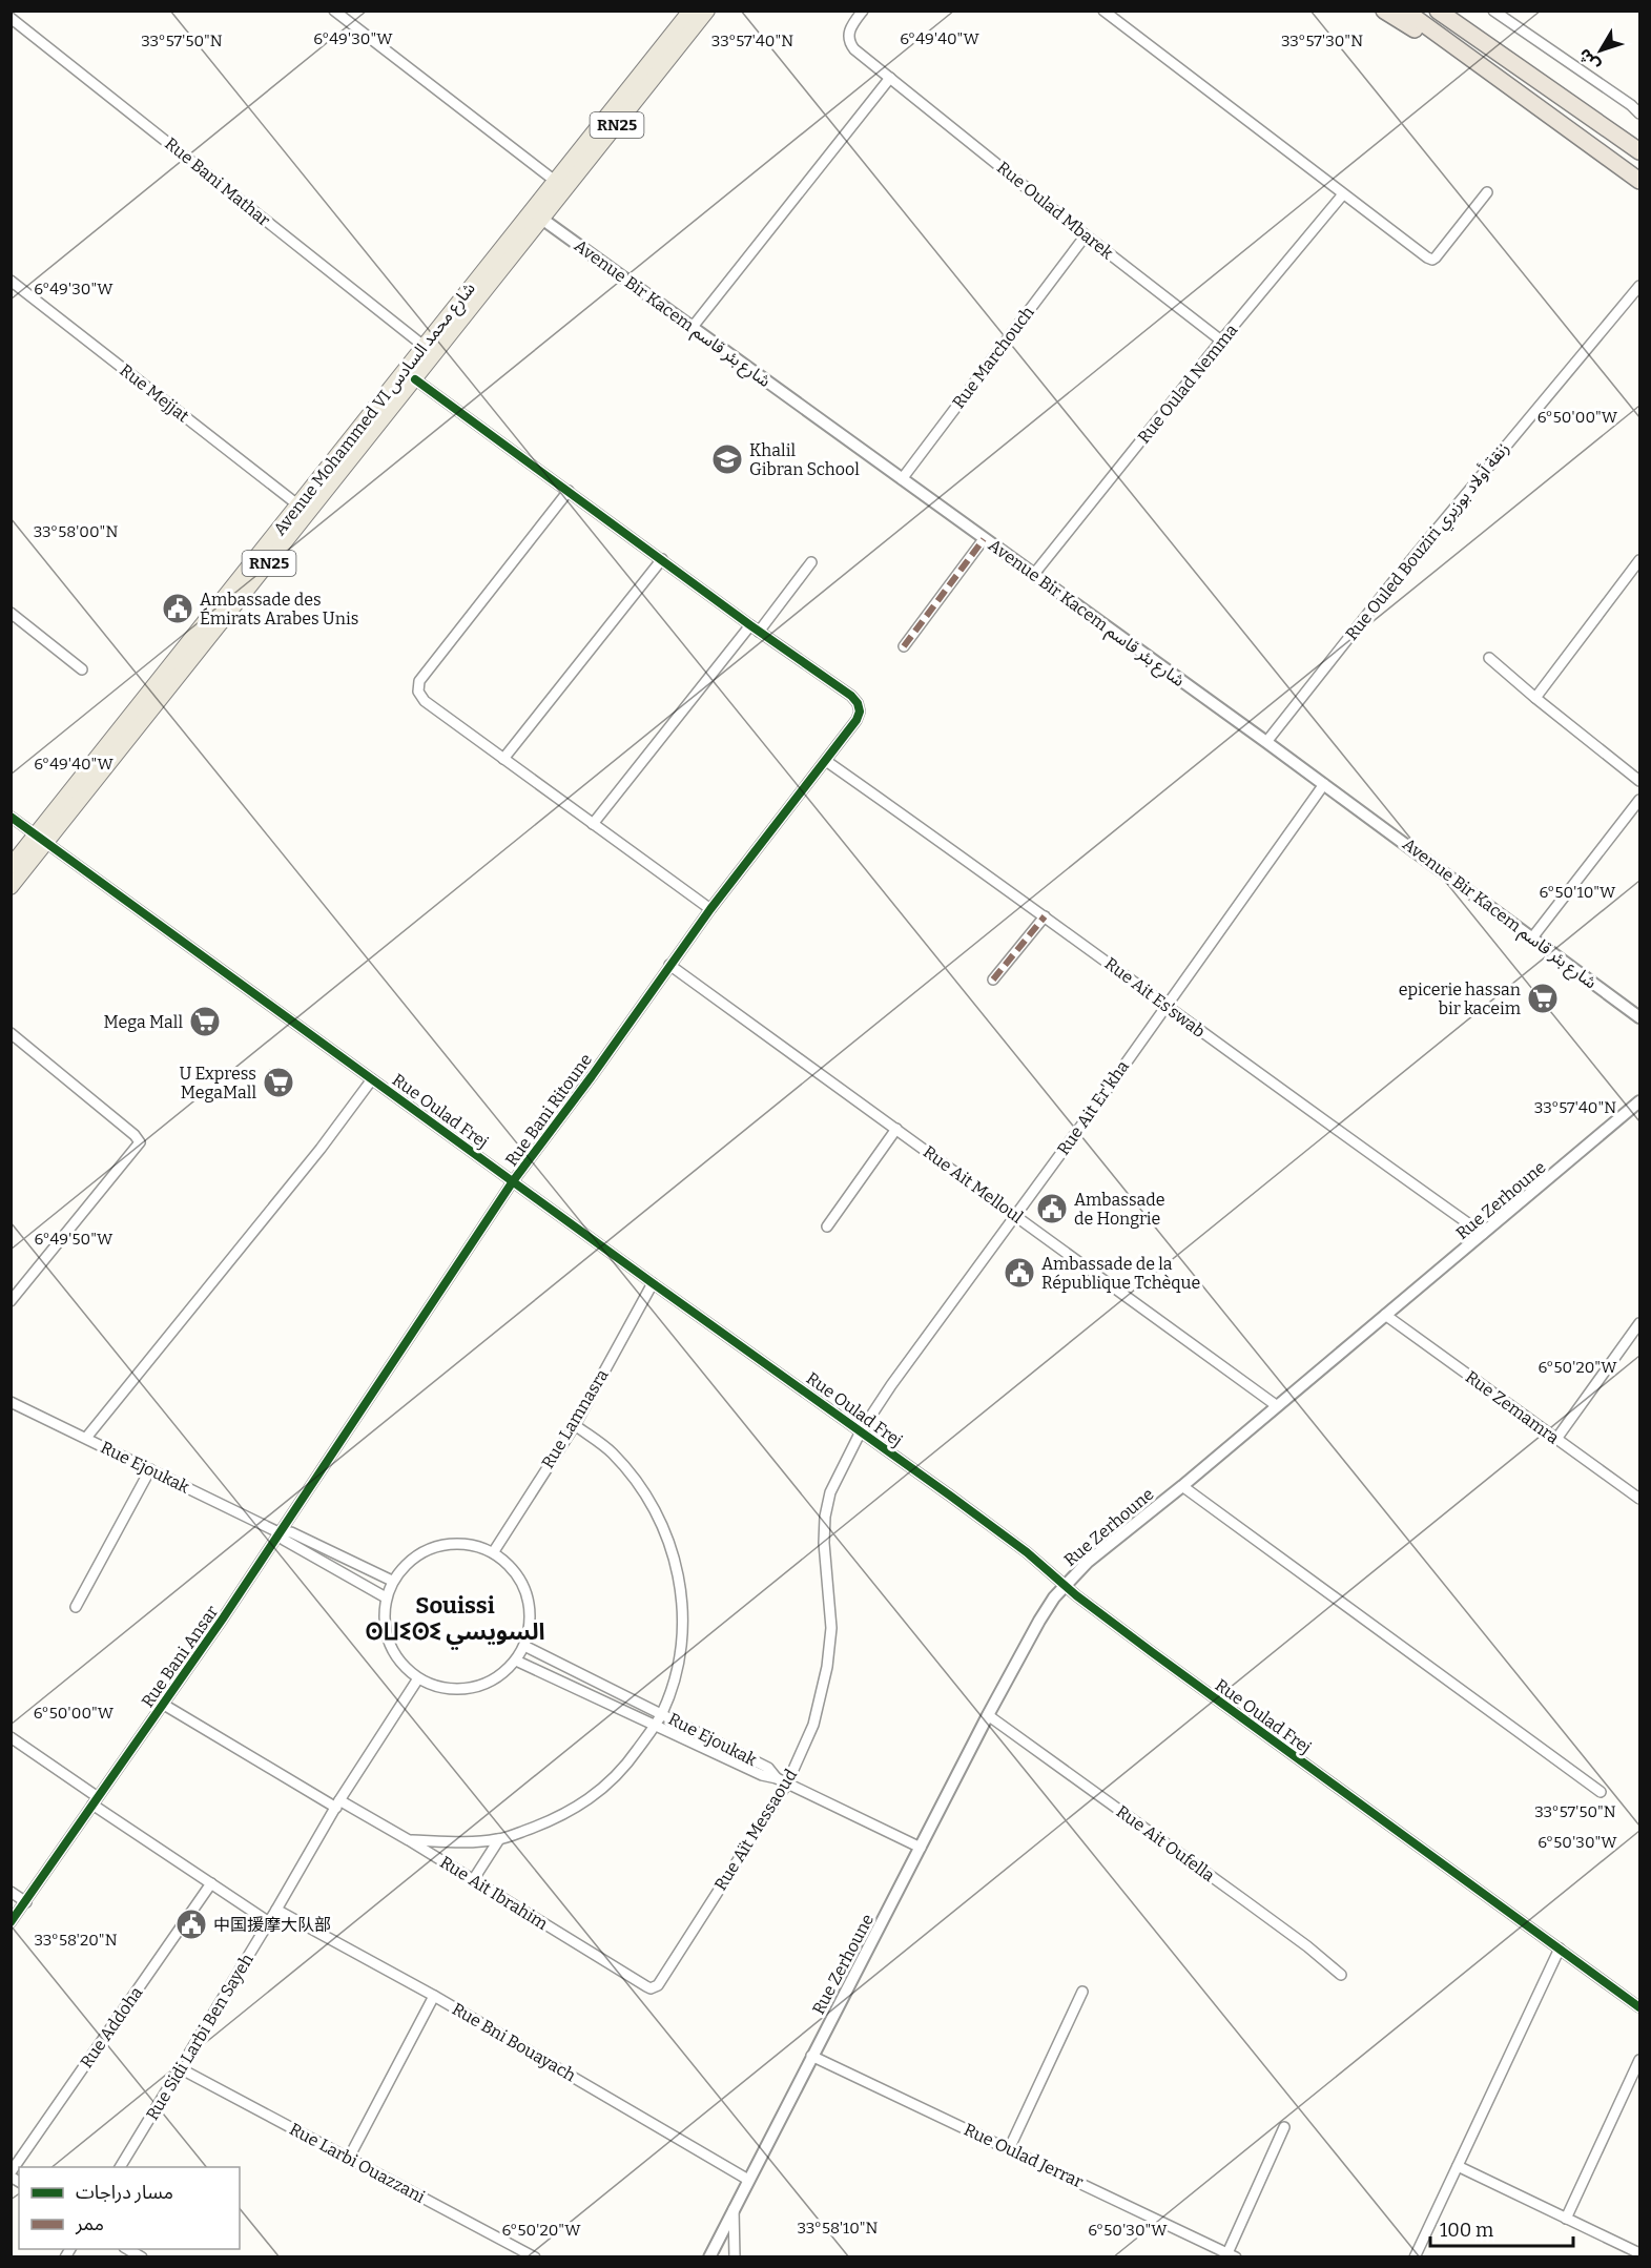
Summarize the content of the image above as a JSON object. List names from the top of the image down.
{
  "streets": {
    "main road": ["RN25", "Avenue Mohammed VI شارع محمد السادس"],
    "street": [
      "Rue Bani Mathar",
      "Rue Oulad Mbarek",
      "Avenue Bir Kacem شارع بئر قاسم",
      "Rue Marchouch",
      "Rue Oulad Nemma",
      "Rue Mejjat",
      "Rue Ouled Bouziri زنقة أولاد بوزيري",
      "Rue Ait Es'swab",
      "Rue Ait Er'kha",
      "Rue Bani Ritoune",
      "Rue Oulad Frej",
      "Rue Ait Melloul",
      "Rue Zerhoune",
      "Rue Zemamra",
      "Rue Lamnasra",
      "Rue Ejoukak",
      "Rue Bani Ansar",
      "Rue Aït Messaoud",
      "Rue Ait Oufella",
      "Rue Ait Ibrahim",
      "Rue Addoha",
      "Rue Sidi Larbi Ben Sayeh",
      "Rue Bni Bouayach",
      "Rue Oulad Jerrar",
      "Rue Larbi Ouazzani"
    ]
  },
  "crossings": [
    ["Rue Bani Mathar", "Avenue Mohammed VI شارع محمد السادس"],
    ["Rue Oulad Mbarek", "Rue Marchouch"],
    ["Rue Oulad Mbarek", "Rue Oulad Nemma"],
    ["Avenue Bir Kacem شارع بئر قاسم", "Rue Marchouch"],
    ["Avenue Bir Kacem شارع بئر قاسم", "Rue Oulad Nemma"],
    ["Avenue Bir Kacem شارع بئر قاسم", "Avenue Mohammed VI شارع محمد السادس"],
    ["Avenue Bir Kacem شارع بئر قاسم", "Rue Ouled Bouziri زنقة أولاد بوزيري"],
    ["Avenue Bir Kacem شارع بئر قاسم", "Rue Ait Er'kha"],
    ["Rue Mejjat", "Avenue Mohammed VI شارع محمد السادس"],
    ["Avenue Mohammed VI شارع محمد السادس", "Rue Oulad Frej"],
    ["Rue Ait Es'swab", "Rue Ait Er'kha"],
    ["Rue Ait Es'swab", "Rue Bani Ritoune"],
    ["Rue Ait Es'swab", "Rue Zerhoune"],
    ["Rue Ait Er'kha", "Rue Oulad Frej"],
    ["Rue Ait Er'kha", "Rue Ait Melloul"],
    ["Rue Ait Er'kha", "Rue Aït Messaoud"],
    ["Rue Bani Ritoune", "Rue Oulad Frej"],
    ["Rue Bani Ritoune", "Rue Ait Melloul"],
    ["Rue Bani Ritoune", "Rue Ejoukak"],
    ["Rue Bani Ritoune", "Rue Bani Ansar"],
    ["Rue Oulad Frej", "Rue Zerhoune"],
    ["Rue Oulad Frej", "Rue Lamnasra"],
    ["Rue Oulad Frej", "Rue Aït Messaoud"],
    ["Rue Ait Melloul", "Rue Zerhoune"],
    ["Rue Zerhoune", "Rue Zemamra"],
    ["Rue Zerhoune", "Rue Ait Oufella"],
    ["Rue Zerhoune", "Rue Bni Bouayach"],
    ["Rue Zerhoune", "Rue Oulad Jerrar"],
    ["Rue Lamnasra", "Rue Ejoukak"],
    ["Rue Lamnasra", "Rue Sidi Larbi Ben Sayeh"],
    ["Rue Ejoukak", "Rue Bani Ansar"],
    ["Rue Ejoukak", "Rue Sidi Larbi Ben Sayeh"],
    ["Rue Bani Ansar", "Rue Ait Ibrahim"],
    ["Rue Aït Messaoud", "Rue Ait Ibrahim"],
    ["Rue Ait Ibrahim", "Rue Sidi Larbi Ben Sayeh"],
    ["Rue Sidi Larbi Ben Sayeh", "Rue Bni Bouayach"],
    ["Rue Sidi Larbi Ben Sayeh", "Rue Larbi Ouazzani"]
  ],
  "districts": ["Souissi ⵙⵡⵉⵙⵉ السويسي"],
  "places": {
    "school or university": ["Khalil Gibran School"],
    "public building": [
      "Ambassade des Émirats Arabes Unis",
      "Ambassade de Hongrie",
      "Ambassade de la République Tchèque",
      "中国援摩大队部"
    ],
    "supermarket": ["epicerie hassan bir kaceim", "Mega Mall", "U Express MegaMall"]
  },
  "legend": ["مسار دراجات", "ممر"],
  "scale_bar": "100 m",
  "north": "bottom left",
  "coordinates": [
    "6°49'30\"W",
    "6°49'40\"W",
    "33°57'50\"N",
    "33°57'40\"N",
    "33°57'30\"N",
    "6°50'00\"W",
    "33°58'00\"N",
    "6°50'10\"W",
    "6°49'50\"W",
    "6°50'20\"W",
    "6°50'30\"W",
    "33°58'20\"N",
    "33°58'10\"N"
  ]
}
